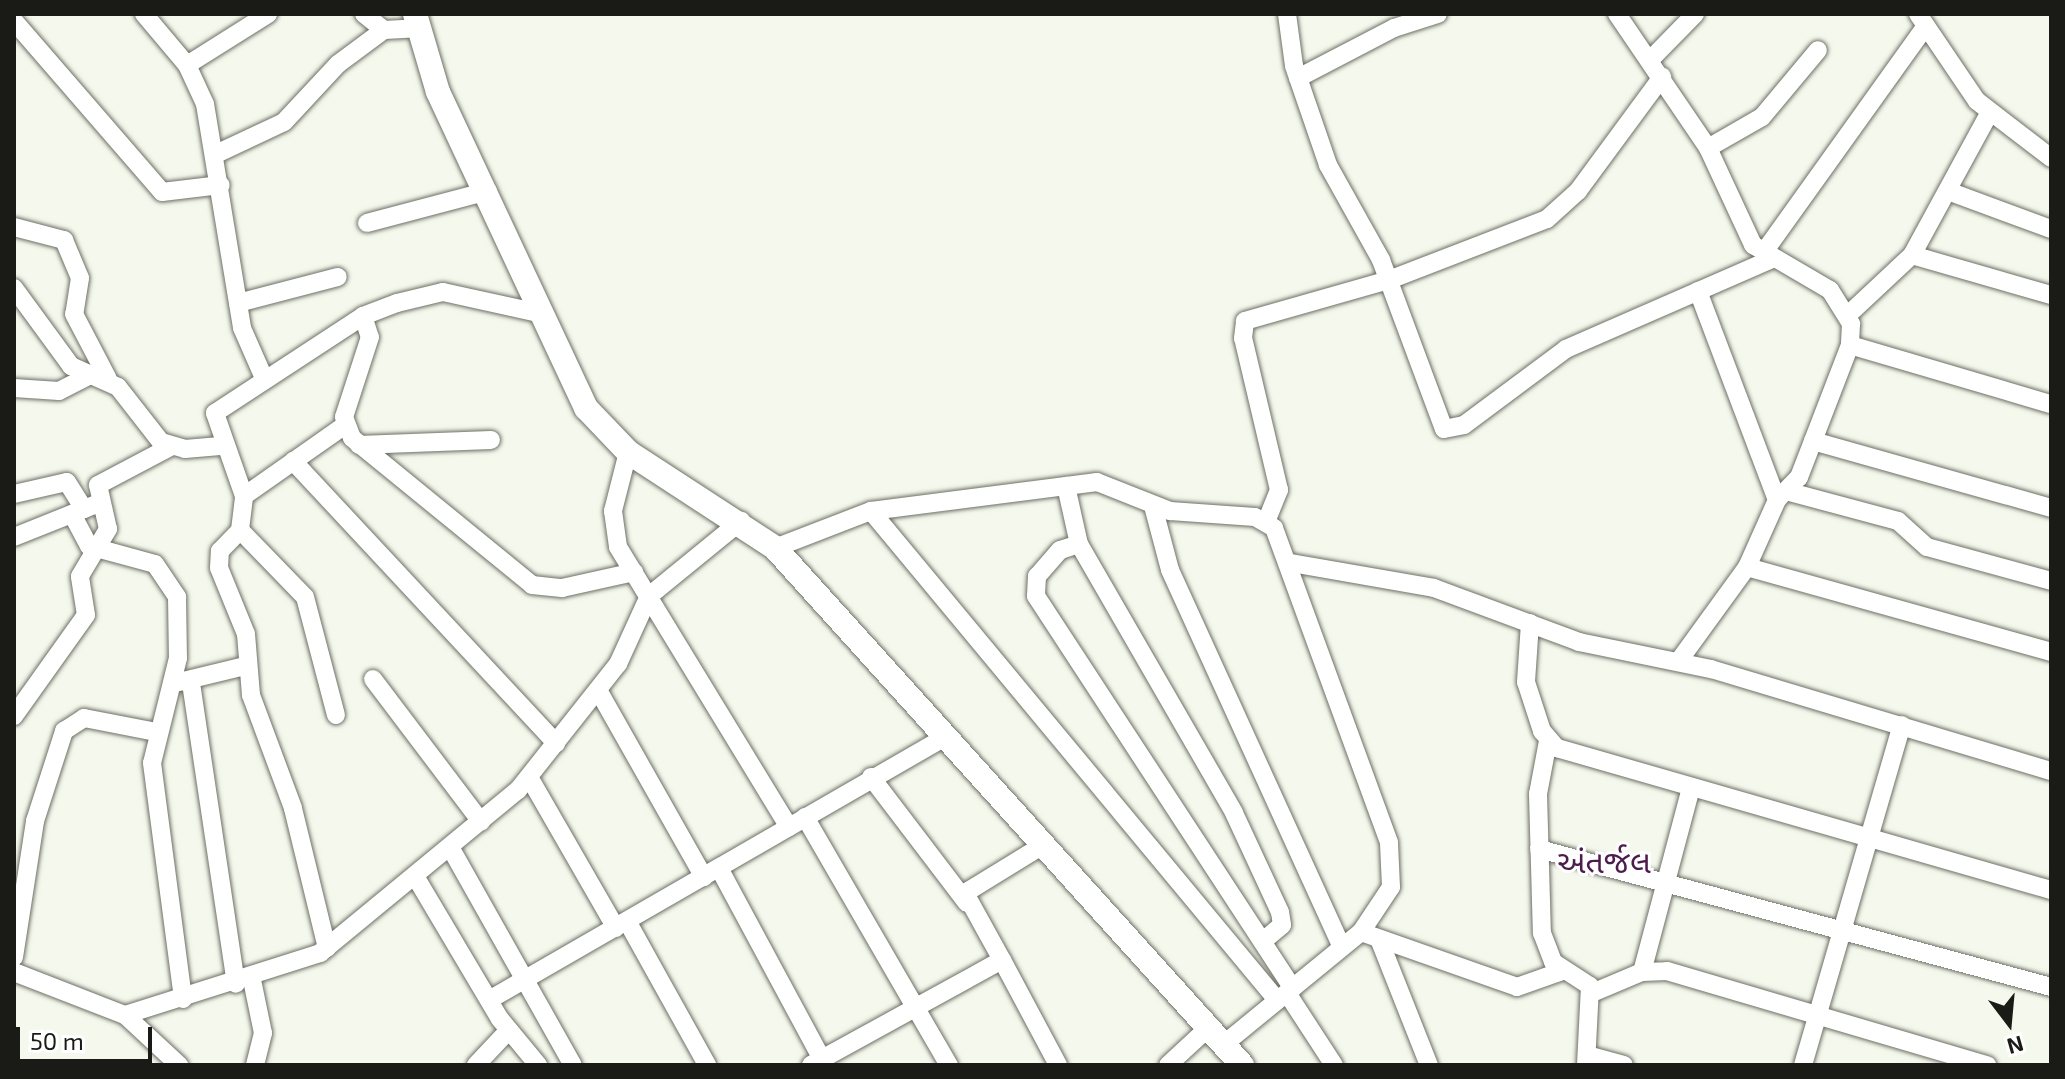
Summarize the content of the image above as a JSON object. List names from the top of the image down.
{
  "districts": ["અંતર્જલ"],
  "scale_bar": "50 m",
  "north": "bottom"
}
